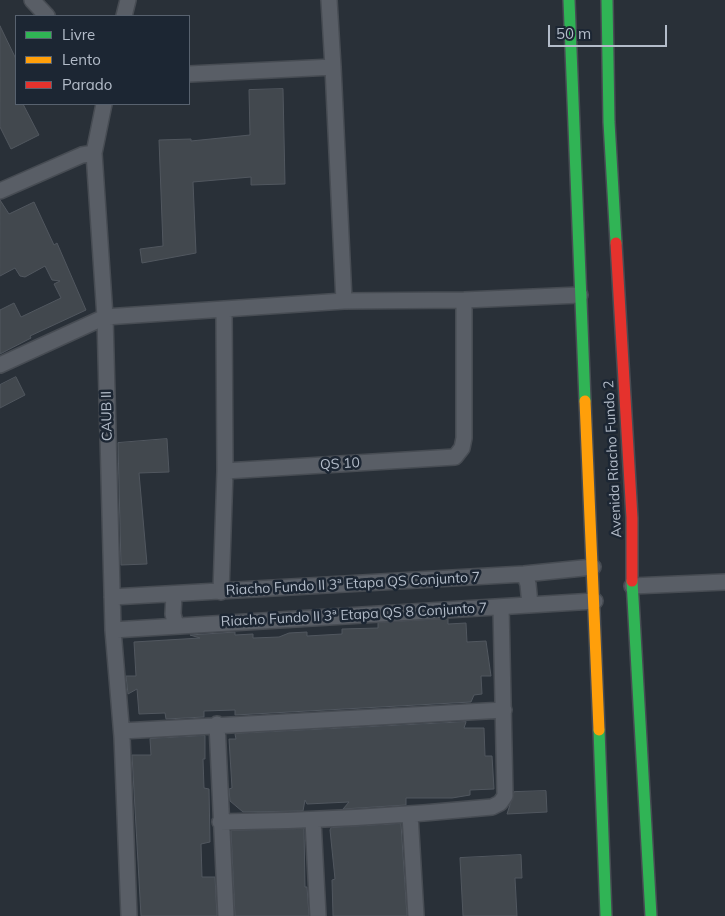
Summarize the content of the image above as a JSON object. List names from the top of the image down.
{
  "streets": {
    "main road": ["Avenida Riacho Fundo 2"],
    "street": [
      "CAUB II",
      "QS 10",
      "Riacho Fundo II 3ª Etapa QS Conjunto 7",
      "Riacho Fundo II 3ª Etapa QS 8 Conjunto 7"
    ]
  },
  "crossings": [
    ["CAUB II", "Riacho Fundo II 3ª Etapa QS Conjunto 7"],
    ["CAUB II", "Riacho Fundo II 3ª Etapa QS 8 Conjunto 7"],
    ["Avenida Riacho Fundo 2", "Riacho Fundo II 3ª Etapa QS Conjunto 7"],
    ["Avenida Riacho Fundo 2", "Riacho Fundo II 3ª Etapa QS 8 Conjunto 7"]
  ],
  "legend": ["Livre", "Lento", "Parado"],
  "scale_bar": "50 m"
}
